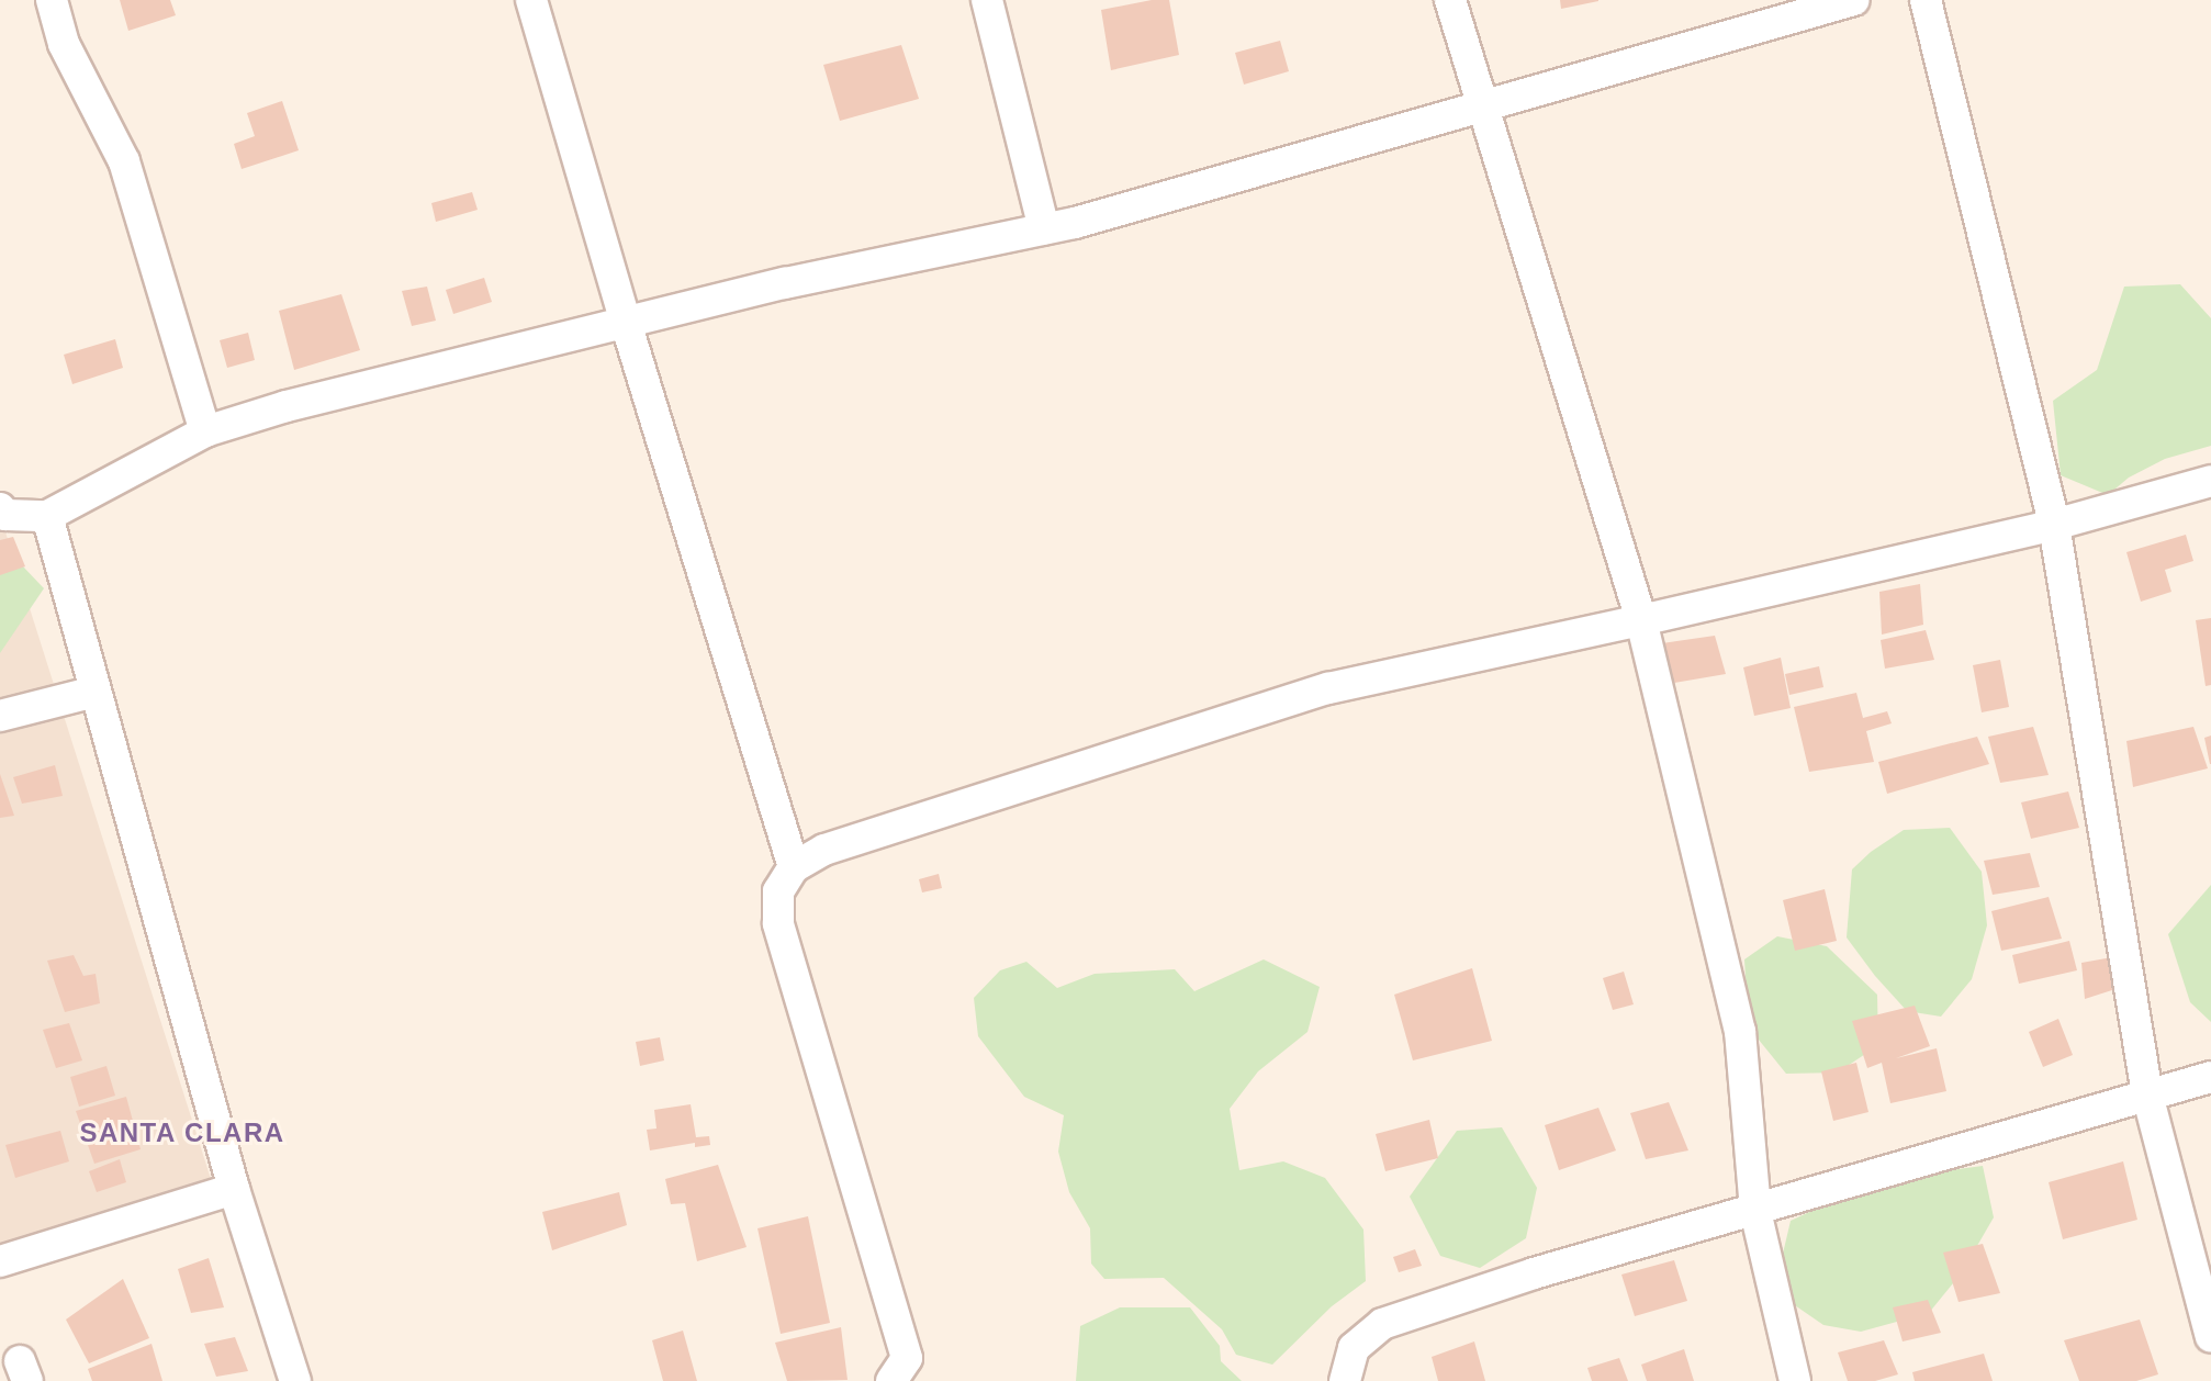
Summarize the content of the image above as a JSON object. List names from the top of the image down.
{
  "districts": ["SANTA CLARA"]
}
